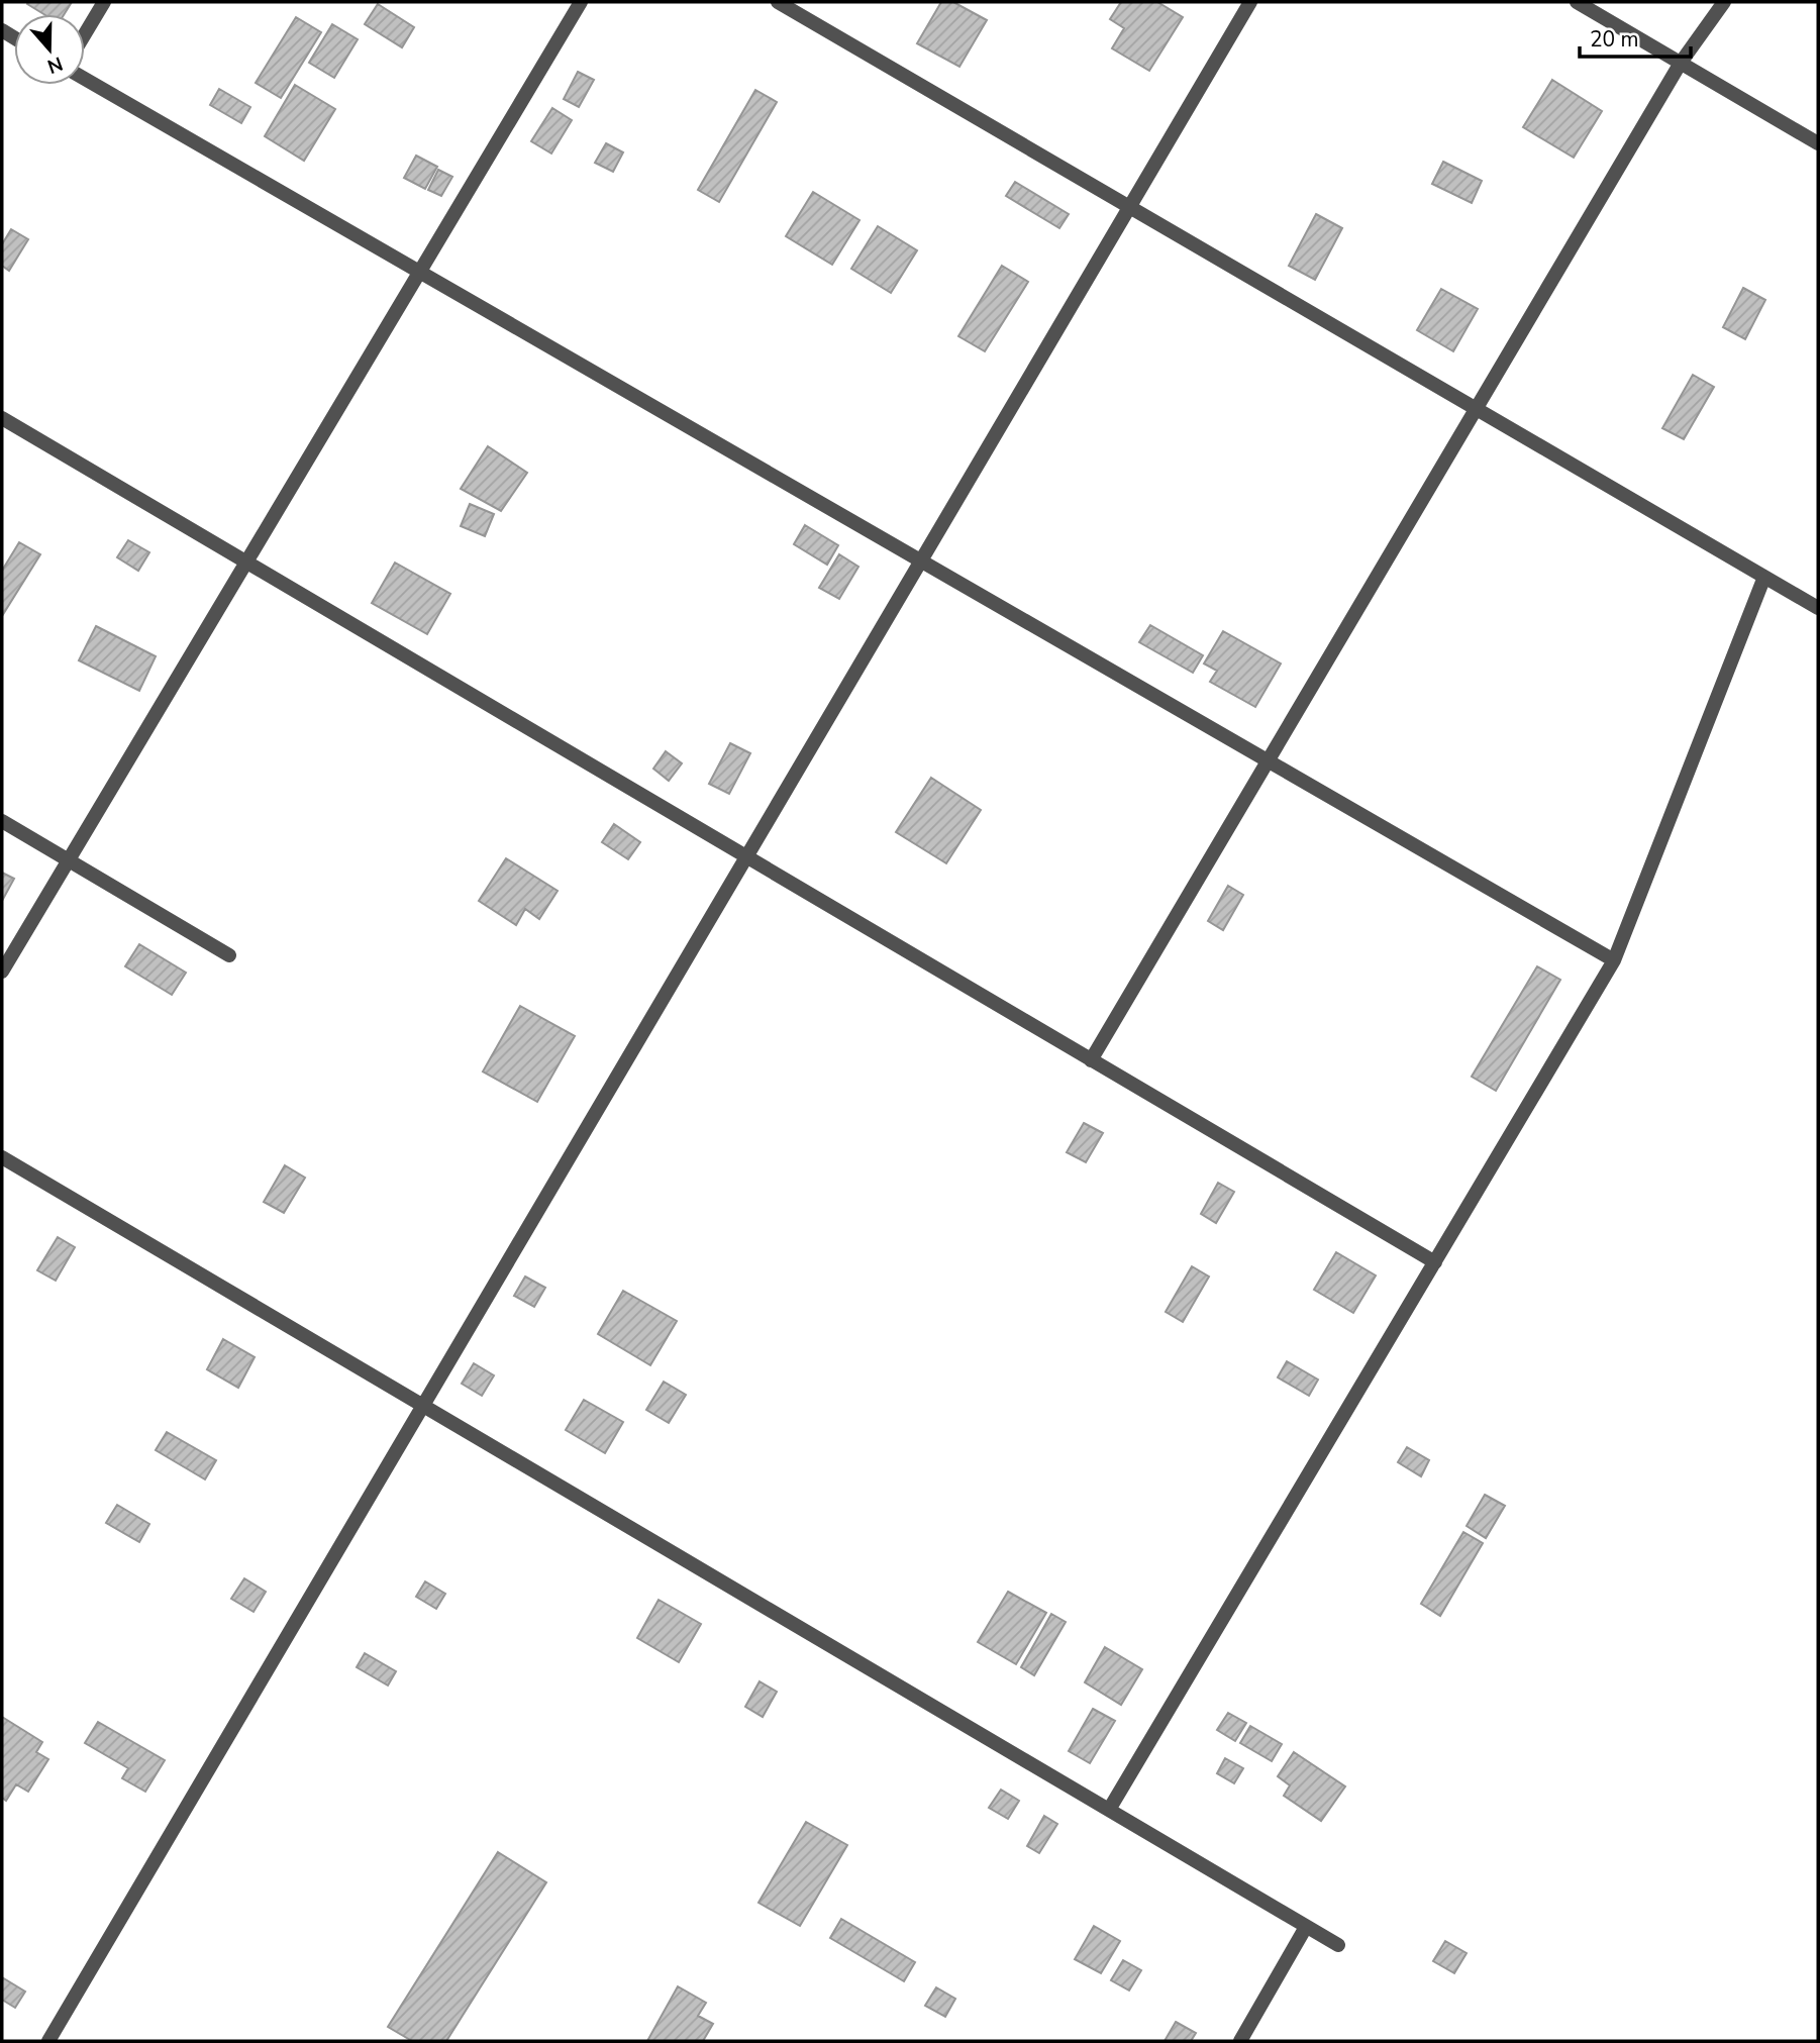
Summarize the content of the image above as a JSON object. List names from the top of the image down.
{
  "scale_bar": "20 m",
  "north": "bottom"
}
